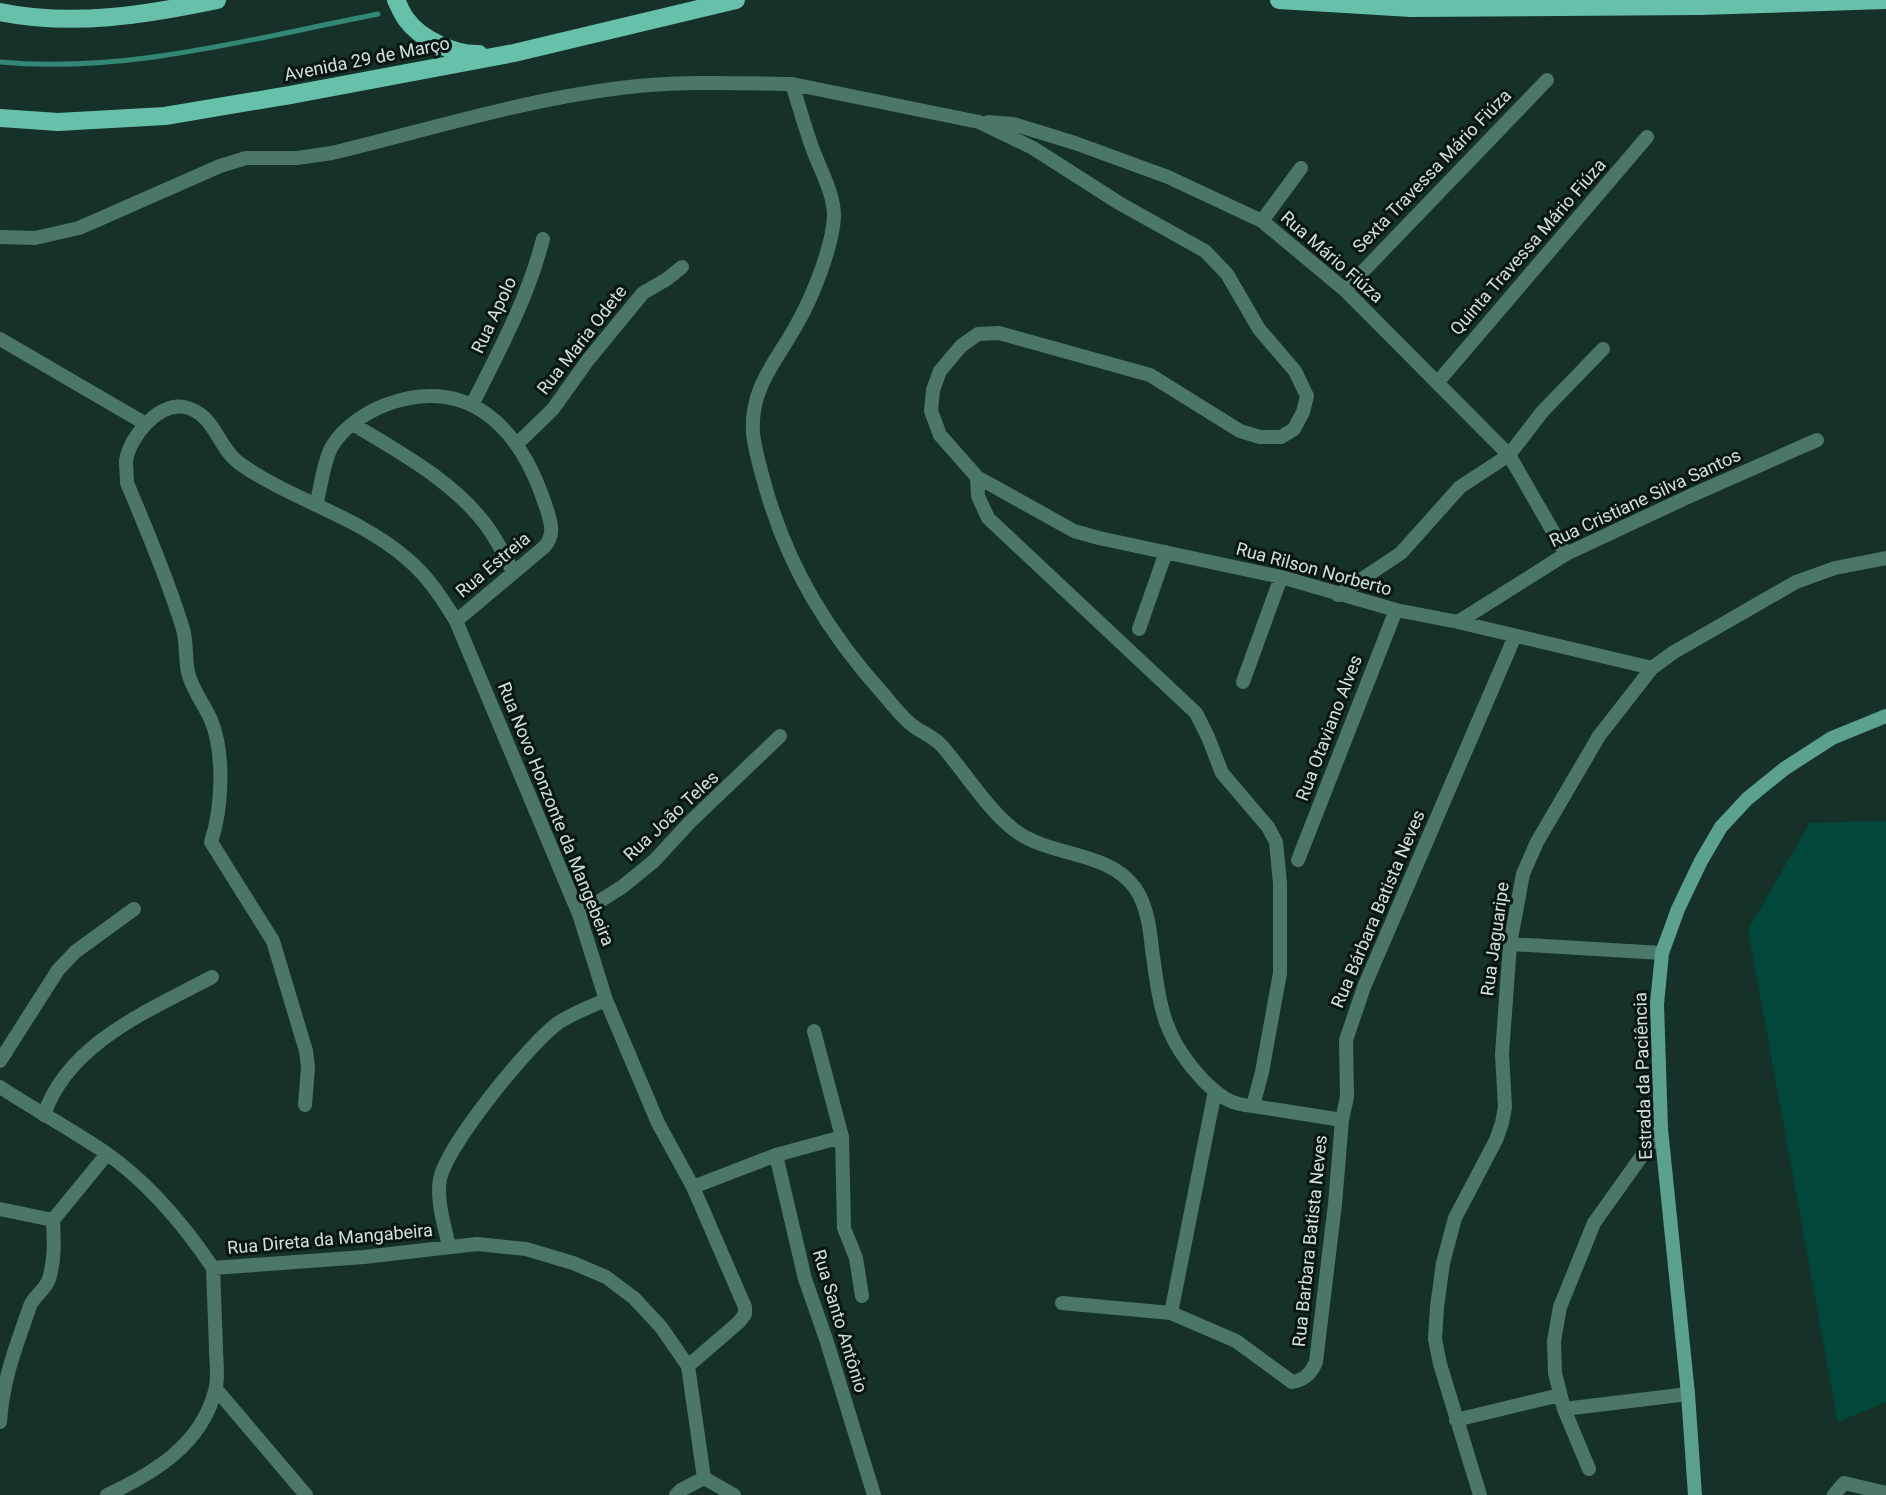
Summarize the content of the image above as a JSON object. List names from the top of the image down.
{
  "streets": {
    "main road": ["Avenida 29 de Março", "Estrada da Paciência"],
    "street": [
      "Sexta Travessa Mário Fiúza",
      "Quinta Travessa Mário Fiúza",
      "Rua Mário Fiúza",
      "Rua Apolo",
      "Rua Maria Odete",
      "Rua Cristiane Silva Santos",
      "Rua Estreia",
      "Rua Rilson Norberto",
      "Rua Otaviano Alves",
      "Rua Novo Honzonte da Mangebeira",
      "Rua João Teles",
      "Rua Bárbara Batista Neves",
      "Rua Jaguaripe",
      "Rua Direta da Mangabeira",
      "Rua Barbara Batista Neves",
      "Rua Santo Antônio"
    ]
  },
  "crossings": [
    ["Sexta Travessa Mário Fiúza", "Rua Mário Fiúza"],
    ["Quinta Travessa Mário Fiúza", "Rua Mário Fiúza"],
    ["Rua Mário Fiúza", "Rua Cristiane Silva Santos"],
    ["Rua Apolo", "Rua Estreia"],
    ["Rua Maria Odete", "Rua Estreia"],
    ["Rua Cristiane Silva Santos", "Rua Rilson Norberto"],
    ["Rua Estreia", "Rua Novo Honzonte da Mangebeira"],
    ["Rua Rilson Norberto", "Rua Otaviano Alves"],
    ["Rua Rilson Norberto", "Rua Bárbara Batista Neves"],
    ["Rua Rilson Norberto", "Rua Jaguaripe"],
    ["Rua Novo Honzonte da Mangebeira", "Rua João Teles"],
    ["Rua Novo Honzonte da Mangebeira", "Rua Direta da Mangabeira"],
    ["Rua Bárbara Batista Neves", "Rua Barbara Batista Neves"]
  ]
}
